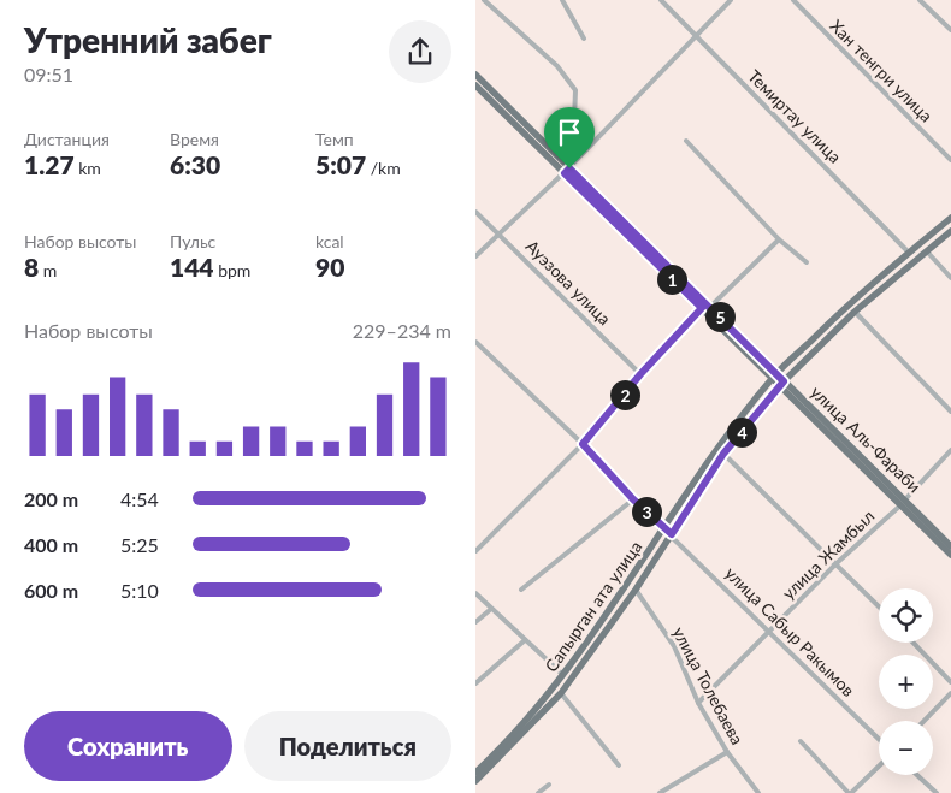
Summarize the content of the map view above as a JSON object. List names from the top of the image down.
{
  "streets": {
    "main road": ["улица Аль-Фараби", "Сапырган ата улица"],
    "street": [
      "Хан тенгри улица",
      "Темиртау улица",
      "Ауэзова улица",
      "улица Жамбыл",
      "улица Сабыр Ракымов",
      "улица Толебаева"
    ]
  },
  "crossings": [
    ["Темиртау улица", "Сапырган ата улица"],
    ["улица Аль-Фараби", "улица Жамбыл"],
    ["улица Аль-Фараби", "Сапырган ата улица"],
    ["улица Жамбыл", "улица Сабыр Ракымов"],
    ["улица Жамбыл", "улица Толебаева"],
    ["Сапырган ата улица", "улица Сабыр Ракымов"],
    ["Сапырган ата улица", "улица Толебаева"]
  ],
  "page": {
    "heading": ["Утренний забег", "09:51"],
    "stats": [
      ["Дистанция", "1.27 km"],
      ["Время", "6:30"],
      ["Темп", "5:07 /km"],
      ["Набор высоты", "8 m"],
      ["Пульс", "144 bpm"],
      ["kcal", "90"]
    ],
    "pins": [
      "1",
      "5",
      "2",
      "4",
      "3"
    ],
    "chart": ["Набор высоты", "229–234 m"],
    "list": [
      {
        "name": "200 m",
        "note": "4:54"
      },
      {
        "name": "400 m",
        "note": "5:25"
      },
      {
        "name": "600 m",
        "note": "5:10"
      }
    ],
    "map_buttons": ["+", "−"],
    "buttons": ["Сохранить", "Поделиться"]
  }
}
